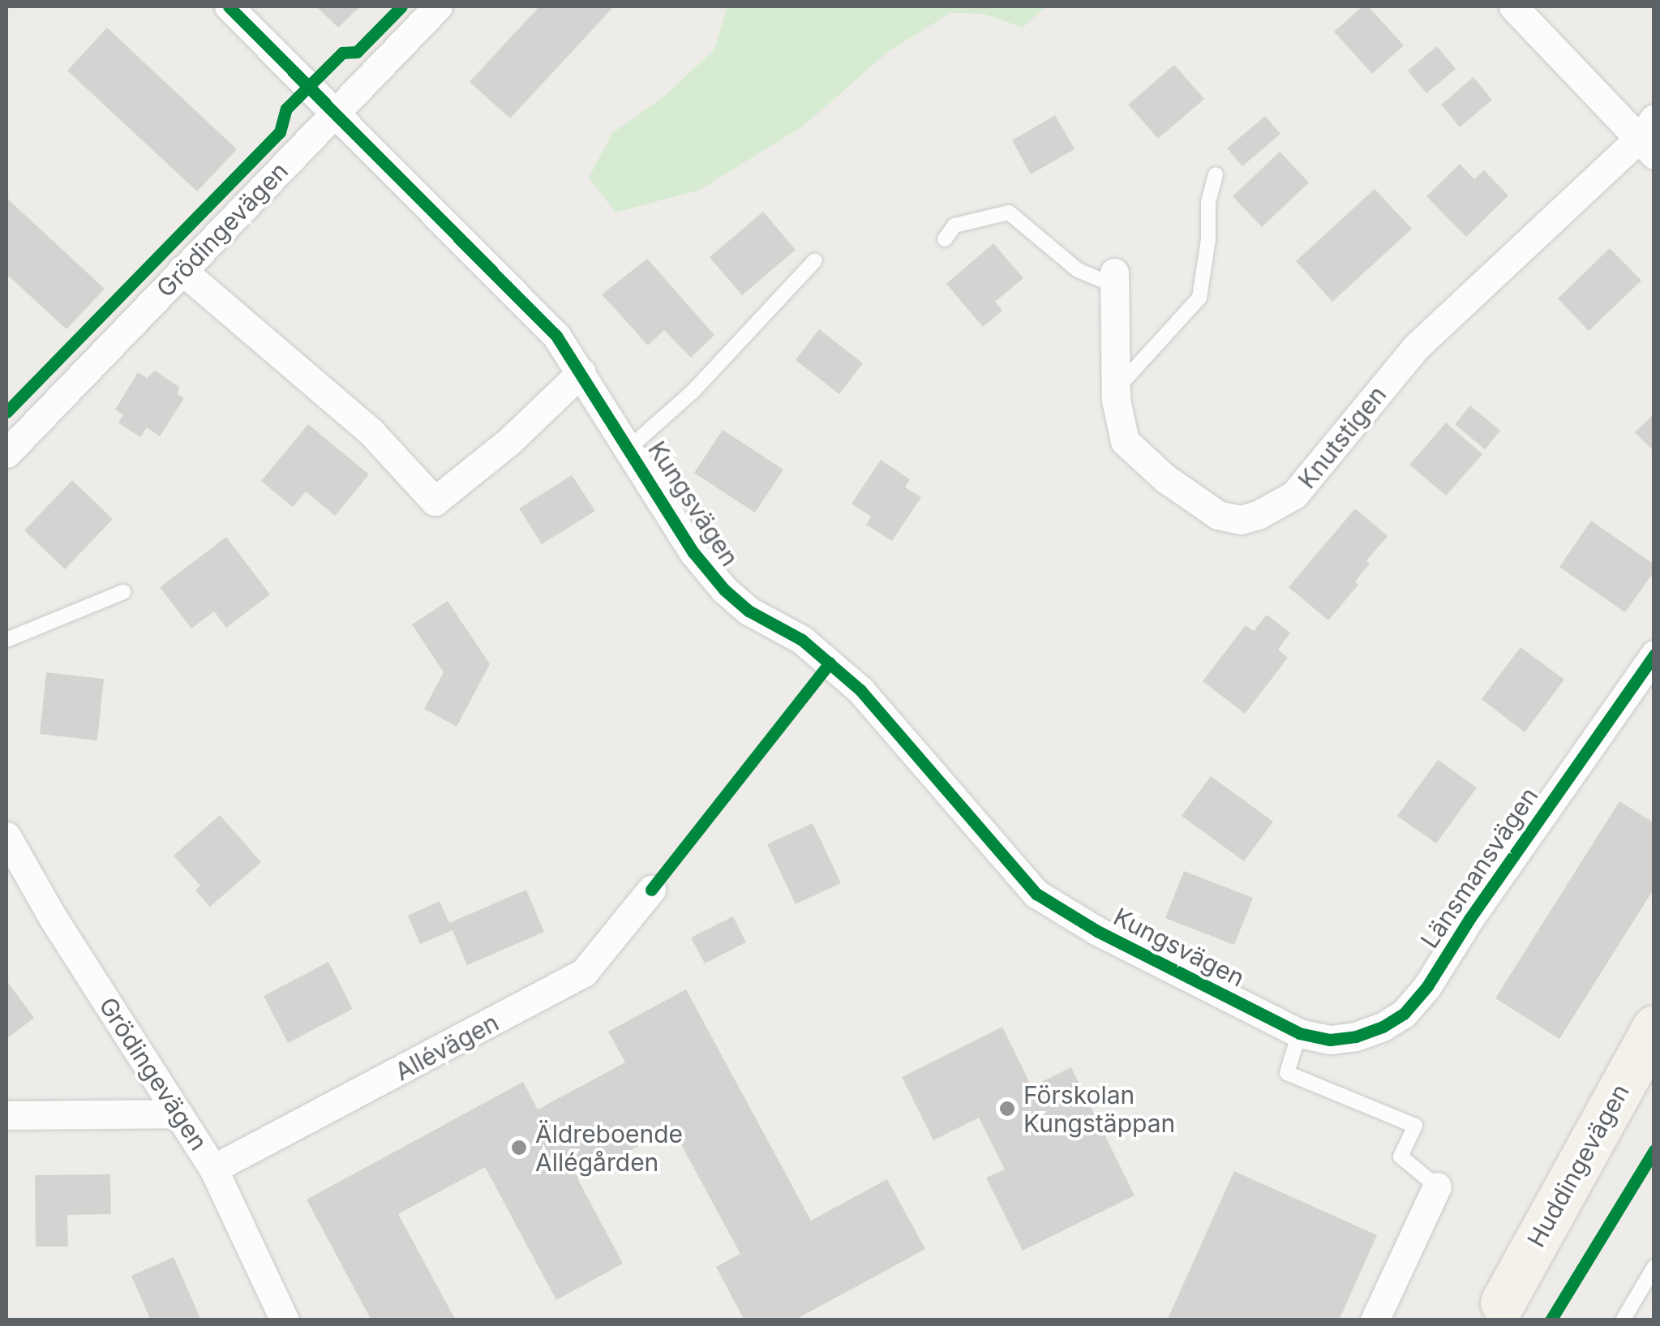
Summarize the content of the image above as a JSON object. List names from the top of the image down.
{
  "streets": {
    "main road": ["Huddingevägen"],
    "street": [
      "Grödingevägen",
      "Knutstigen",
      "Kungsvägen",
      "Länsmansvägen",
      "Allévägen"
    ]
  },
  "crossings": [
    ["Grödingevägen", "Kungsvägen"],
    ["Grödingevägen", "Allévägen"],
    ["Kungsvägen", "Länsmansvägen"]
  ],
  "places": ["Förskolan Kungstäppan", "Äldreboende Allégården"]
}
